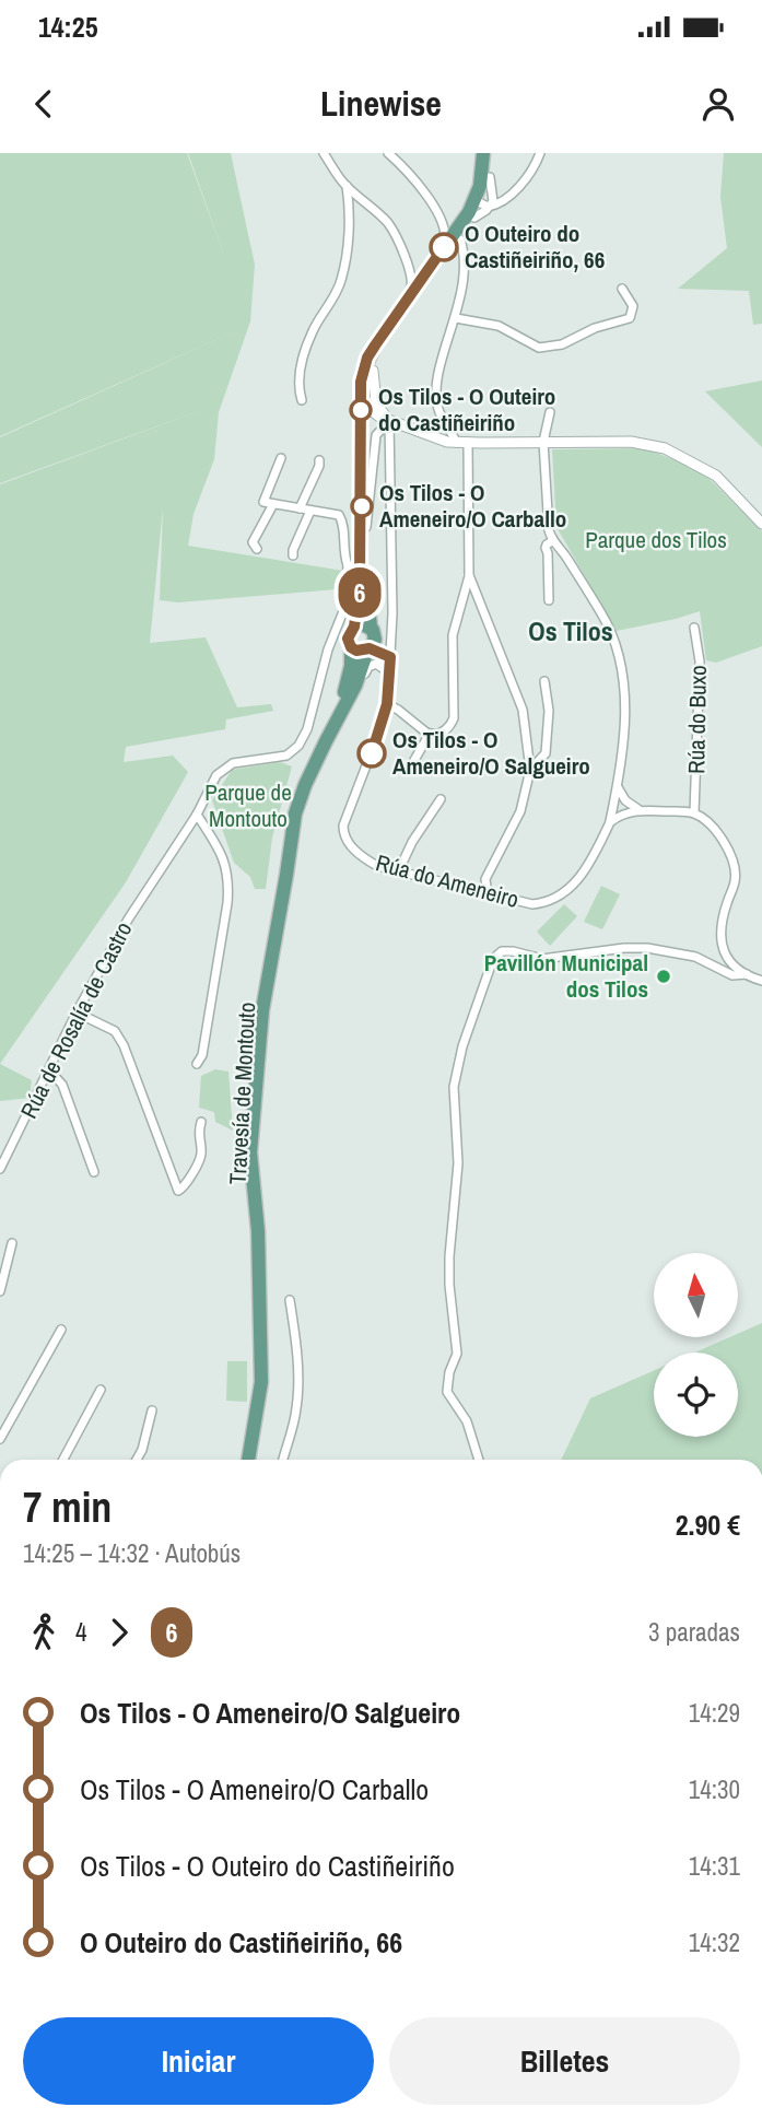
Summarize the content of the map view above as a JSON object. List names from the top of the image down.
{
  "streets": {
    "main road": ["Travesía de Montouto"],
    "street": ["Rúa do Buxo", "Rúa do Ameneiro", "Rúa de Rosalía de Castro"]
  },
  "districts": ["Os Tilos"],
  "parks": ["Parque dos Tilos", "Parque de Montouto"],
  "places": [
    "O Outeiro do Castiñeiriño, 66",
    "Os Tilos - O Outeiro do Castiñeiriño",
    "Os Tilos - O Ameneiro/O Carballo",
    "Os Tilos - O Ameneiro/O Salgueiro",
    "Pavillón Municipal dos Tilos"
  ],
  "lines": ["bus line 6"],
  "north": "top",
  "page": {
    "status": "14:25",
    "header": "Linewise",
    "on_map": "6",
    "heading": ["7 min", "14:25 – 14:32 · Autobús", "2.90 €"],
    "legs": ["4", "6", "3 paradas"],
    "list": [
      {
        "name": "Os Tilos - O Ameneiro/O Salgueiro",
        "value": "14:29"
      },
      {
        "name": "Os Tilos - O Ameneiro/O Carballo",
        "value": "14:30"
      },
      {
        "name": "Os Tilos - O Outeiro do Castiñeiriño",
        "value": "14:31"
      },
      {
        "name": "O Outeiro do Castiñeiriño, 66",
        "value": "14:32"
      }
    ],
    "buttons": ["Iniciar", "Billetes"]
  }
}
